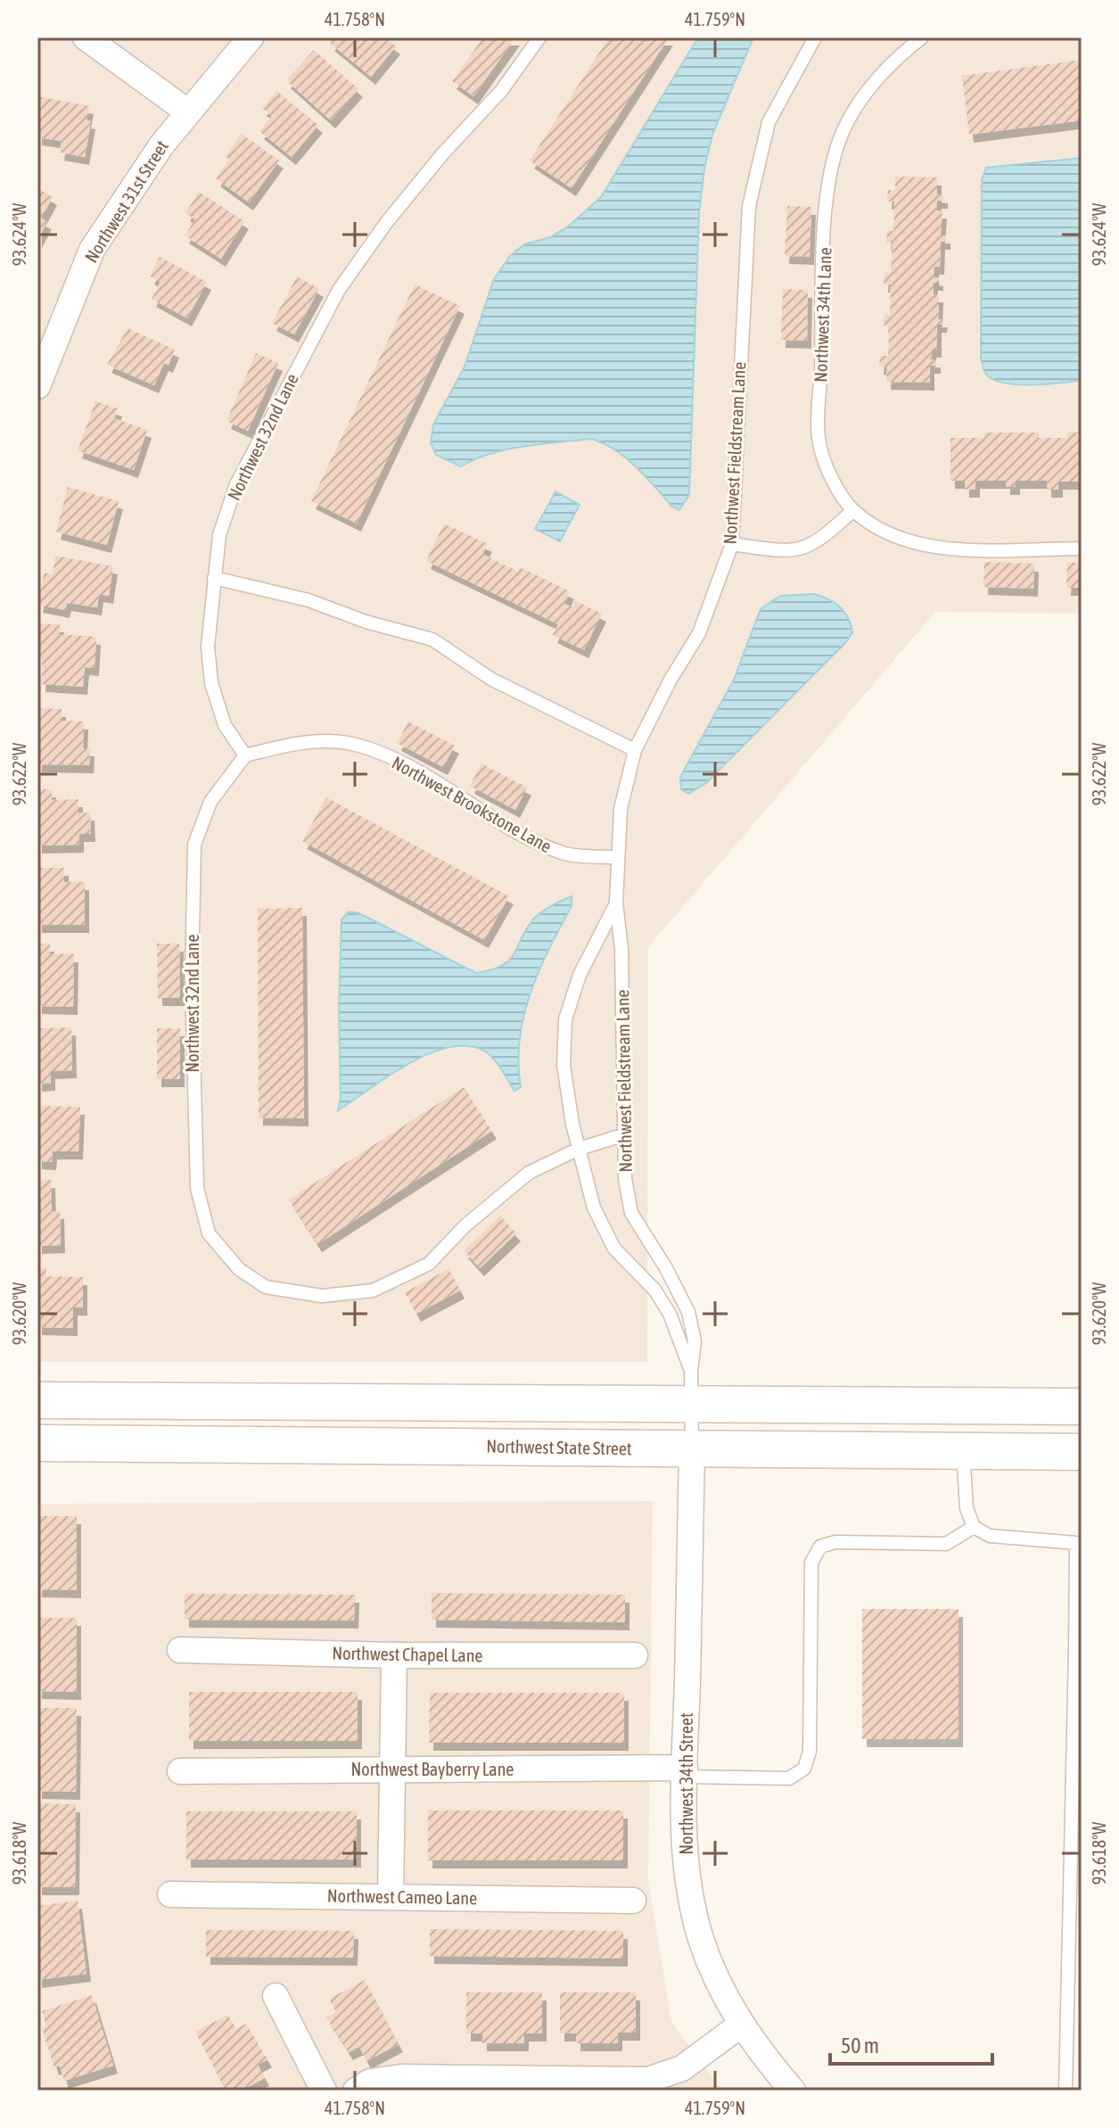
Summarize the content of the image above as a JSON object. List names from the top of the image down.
{
  "streets": {
    "main road": ["Northwest State Street"],
    "street": [
      "Northwest 31st Street",
      "Northwest Chapel Lane",
      "Northwest Bayberry Lane",
      "Northwest 34th Street",
      "Northwest Cameo Lane"
    ],
    "lane": [
      "Northwest 34th Lane",
      "Northwest 32nd Lane",
      "Northwest Fieldstream Lane",
      "Northwest Brookstone Lane"
    ]
  },
  "crossings": [
    ["Northwest 32nd Lane", "Northwest Fieldstream Lane"],
    ["Northwest 32nd Lane", "Northwest Brookstone Lane"],
    ["Northwest Fieldstream Lane", "Northwest Brookstone Lane"],
    ["Northwest Fieldstream Lane", "Northwest State Street"],
    ["Northwest Fieldstream Lane", "Northwest 34th Street"],
    ["Northwest State Street", "Northwest 34th Street"],
    ["Northwest Bayberry Lane", "Northwest 34th Street"]
  ],
  "scale_bar": "50 m",
  "coordinates": [
    "41.758°N",
    "41.759°N",
    "93.624°W",
    "93.622°W",
    "93.620°W",
    "93.618°W"
  ]
}
